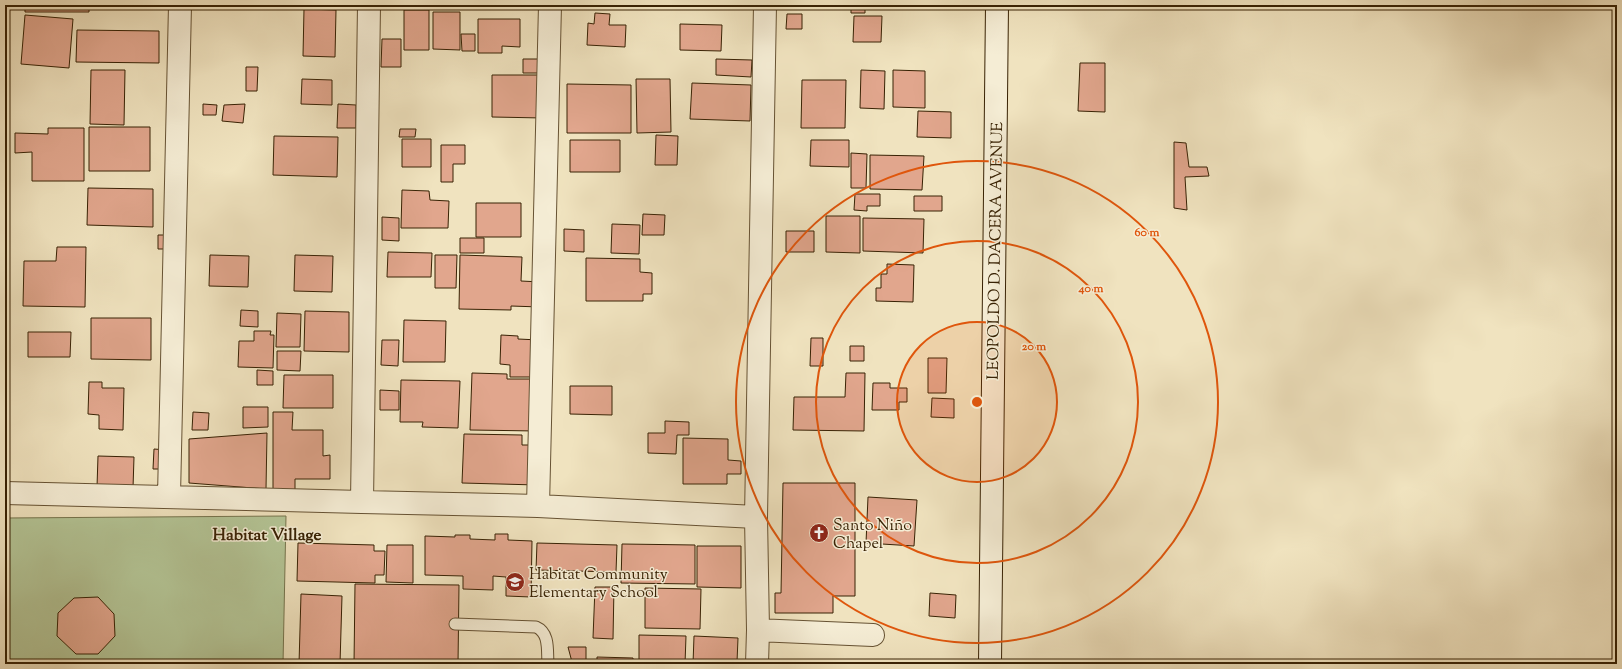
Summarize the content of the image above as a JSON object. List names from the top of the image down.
{
  "streets": {
    "street": ["LEOPOLDO D. DACERA AVENUE"]
  },
  "districts": ["Habitat Village"],
  "places": {
    "church": ["Santo Niño Chapel"],
    "school or university": ["Habitat Community Elementary School"]
  },
  "rings": ["60 m", "40 m", "20 m"]
}
